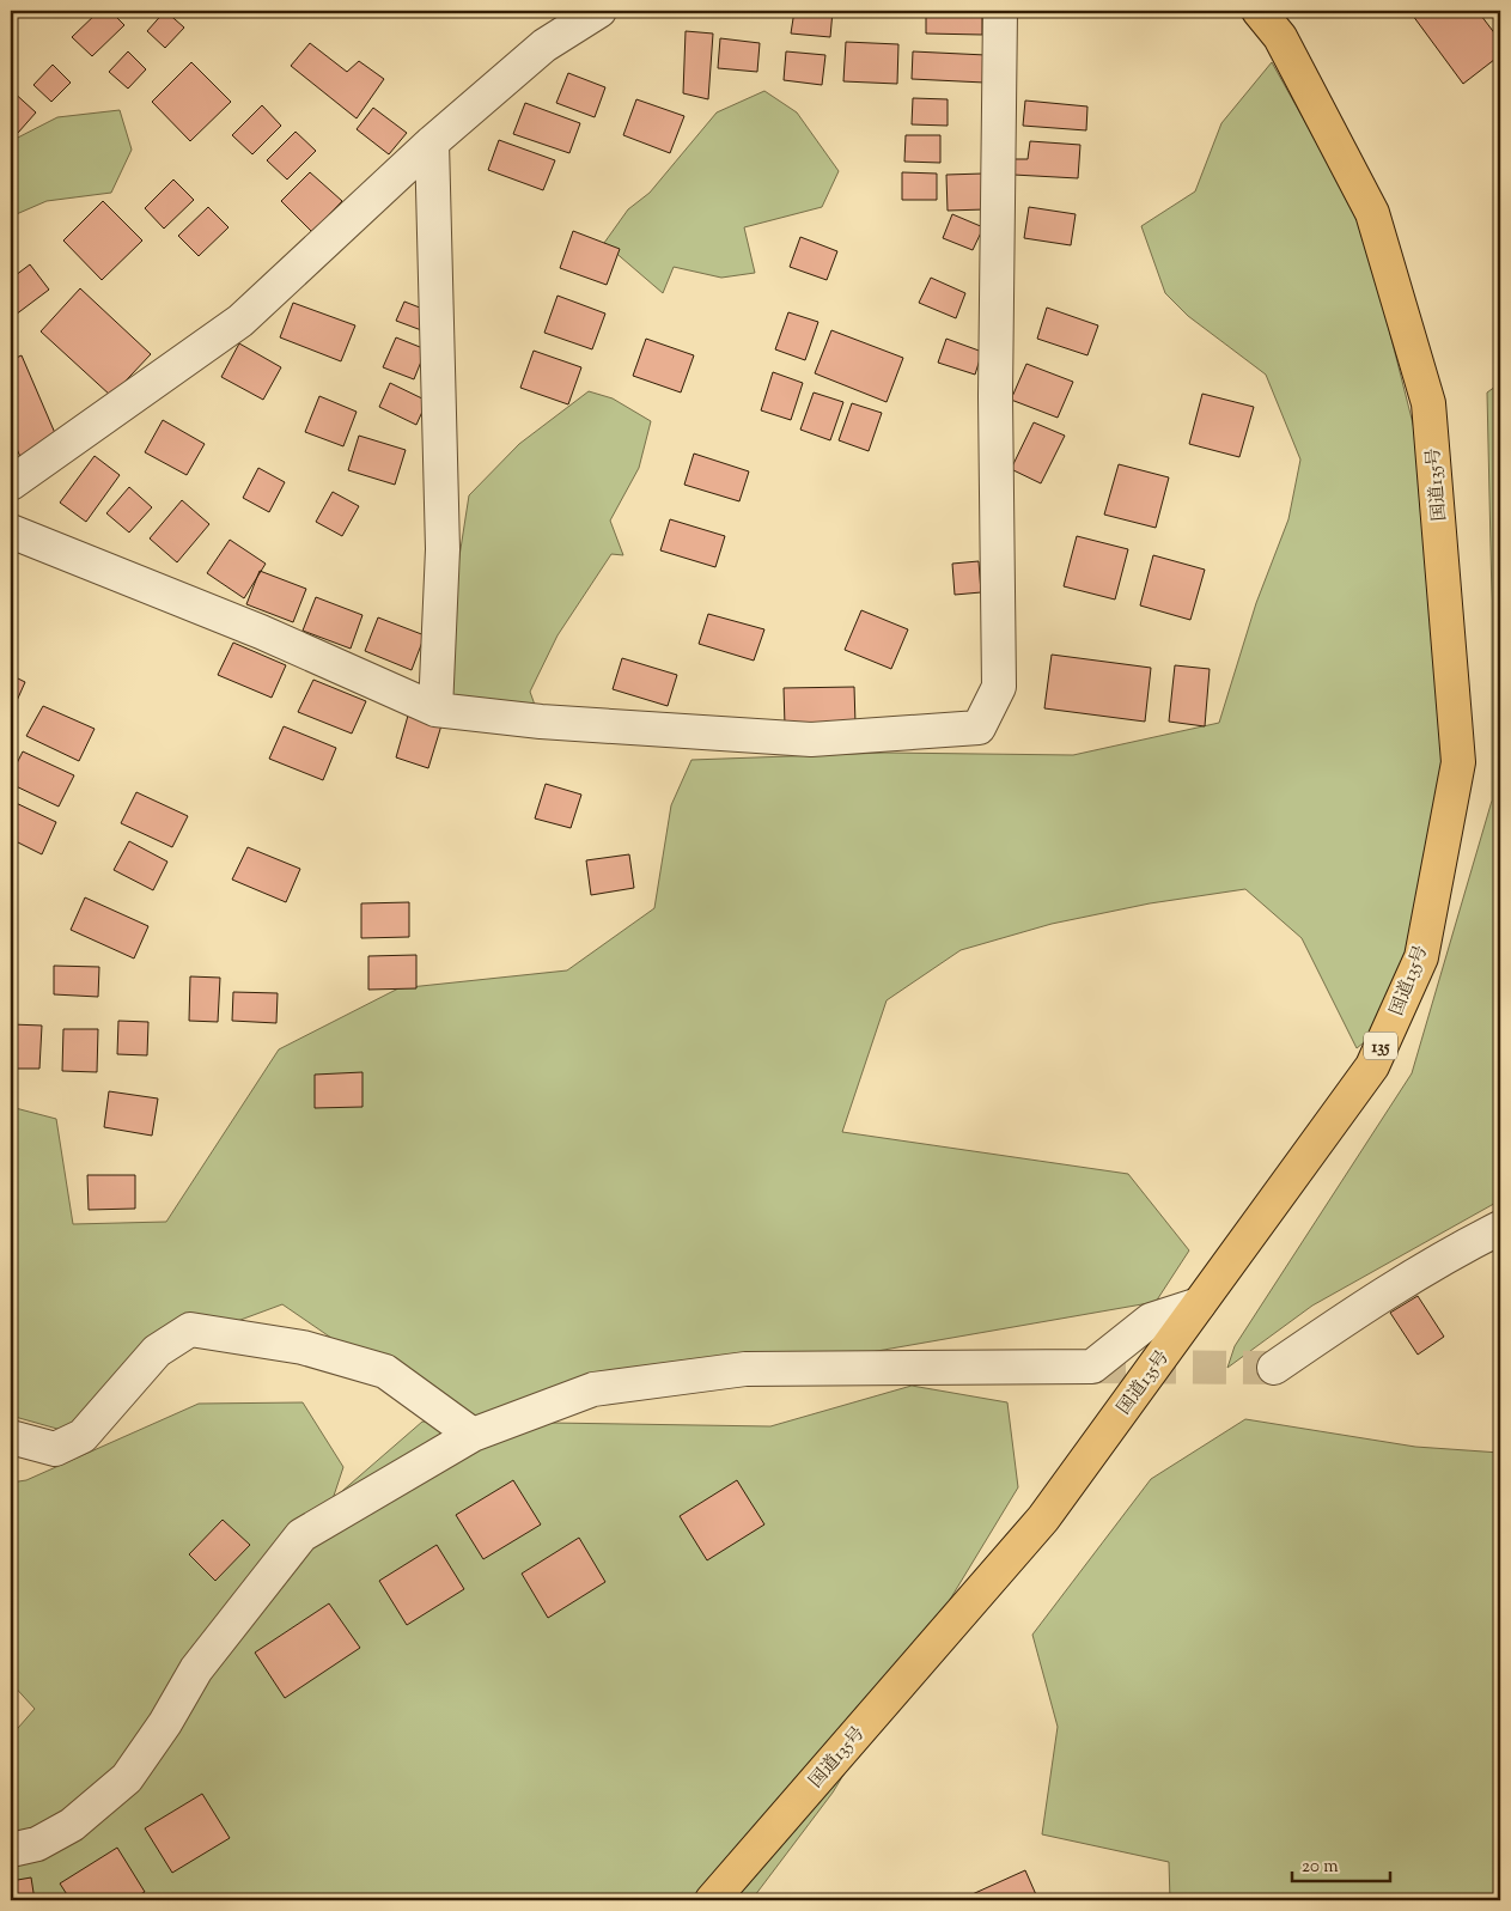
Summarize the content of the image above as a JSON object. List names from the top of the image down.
{
  "streets": {
    "highway": ["国道135号", "135"]
  },
  "scale_bar": "20 m"
}
